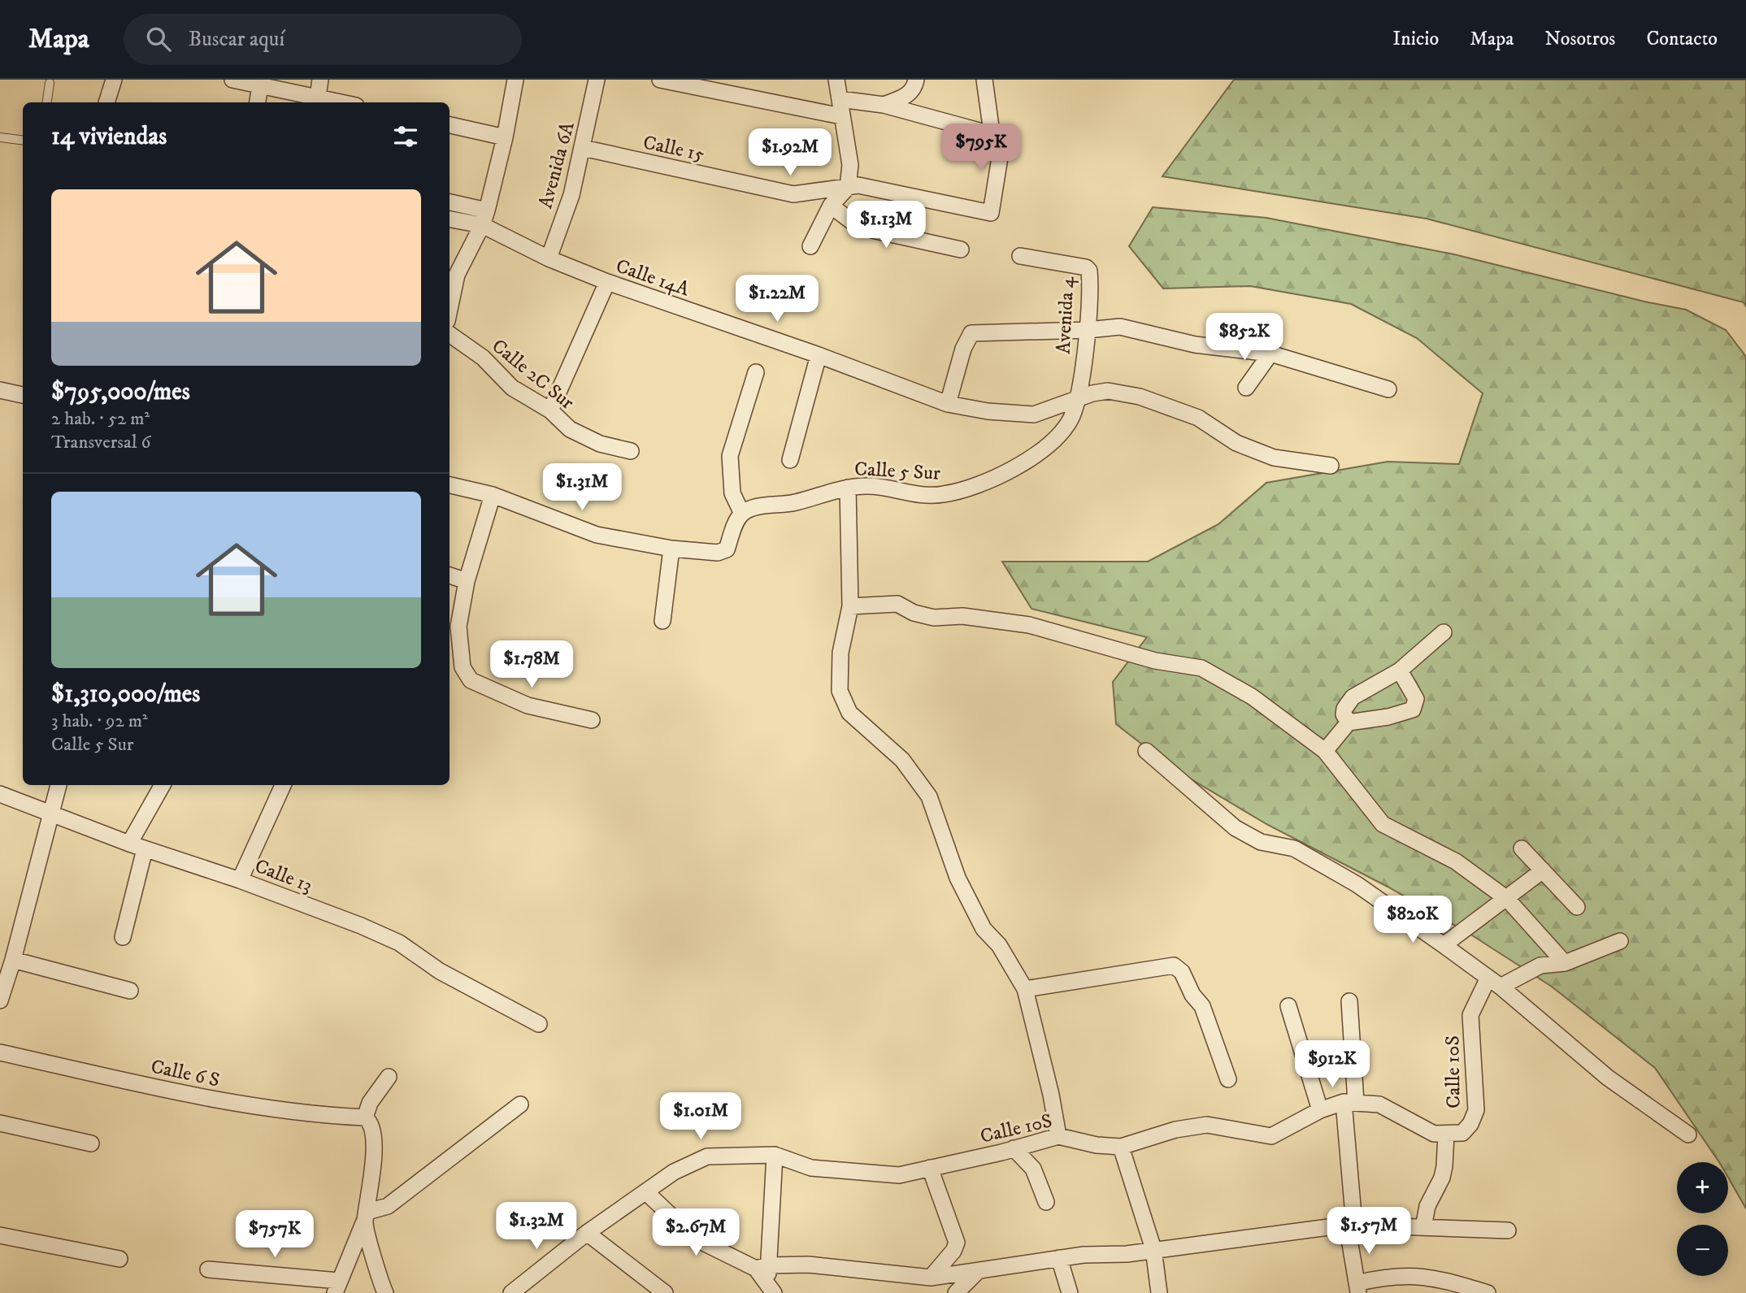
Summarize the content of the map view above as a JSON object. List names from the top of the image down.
{
  "streets": {
    "street": [
      "Calle 15",
      "Avenida 6A",
      "Calle 14A",
      "Avenida 4",
      "Calle 2C Sur",
      "Calle 5 Sur",
      "Calle 13",
      "Calle 10S",
      "Calle 6 S"
    ]
  },
  "crossings": [
    ["Calle 15", "Avenida 6A"],
    ["Avenida 6A", "Calle 14A"],
    ["Calle 14A", "Avenida 4"],
    ["Calle 14A", "Calle 5 Sur"],
    ["Avenida 4", "Calle 5 Sur"]
  ],
  "page": {
    "header": "Mapa",
    "search": "Buscar aquí",
    "nav": [
      "Inicio",
      "Mapa",
      "Nosotros",
      "Contacto"
    ],
    "heading": "14 viviendas",
    "price": [
      "$795K",
      "$1.92M",
      "$1.13M",
      "$1.22M",
      "$852K",
      "$1.31M",
      "$1.78M",
      "$820K",
      "$912K",
      "$1.01M",
      "$1.32M",
      "$1.57M",
      "$2.67M",
      "$757K"
    ],
    "list": [
      {
        "name": "$795,000/mes",
        "note": "2 hab. · 52 m² · Transversal 6"
      },
      {
        "name": "$1,310,000/mes",
        "note": "3 hab. · 92 m² · Calle 5 Sur"
      }
    ],
    "map_buttons": ["+", "−"]
  }
}
